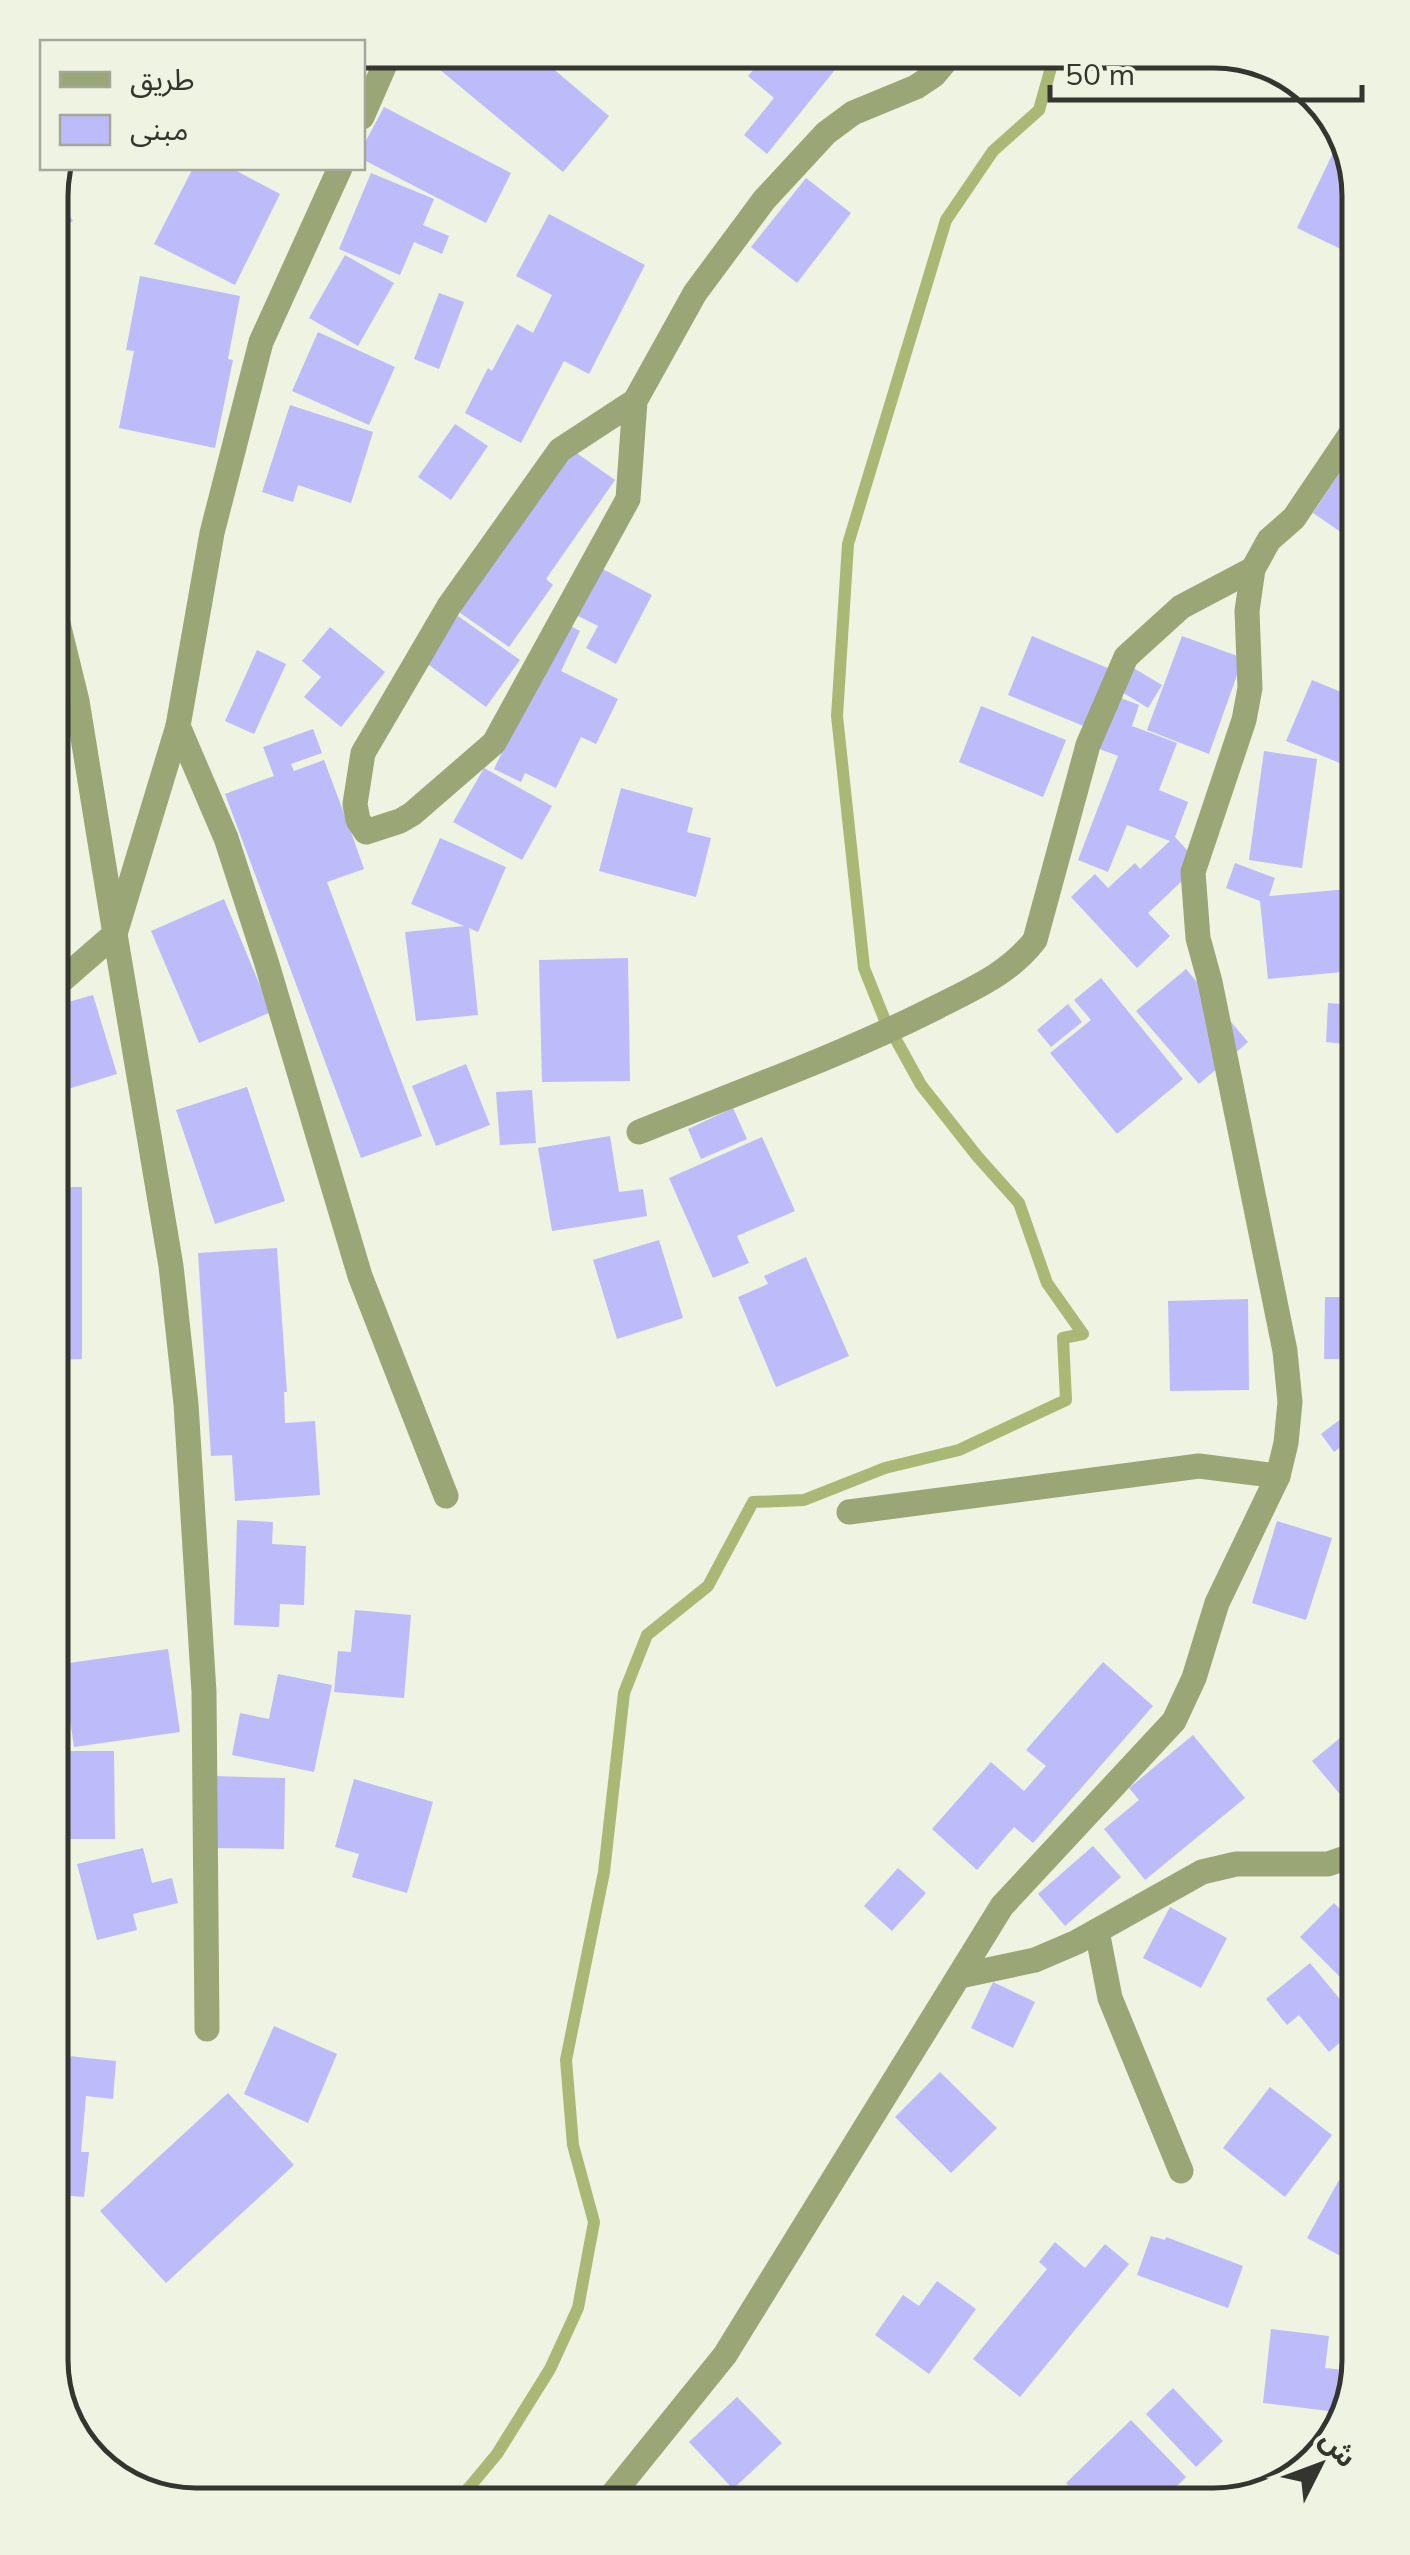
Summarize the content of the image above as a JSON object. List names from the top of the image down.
{
  "legend": ["طريق", "مبنى"],
  "scale_bar": "50 m",
  "north": "top right"
}
